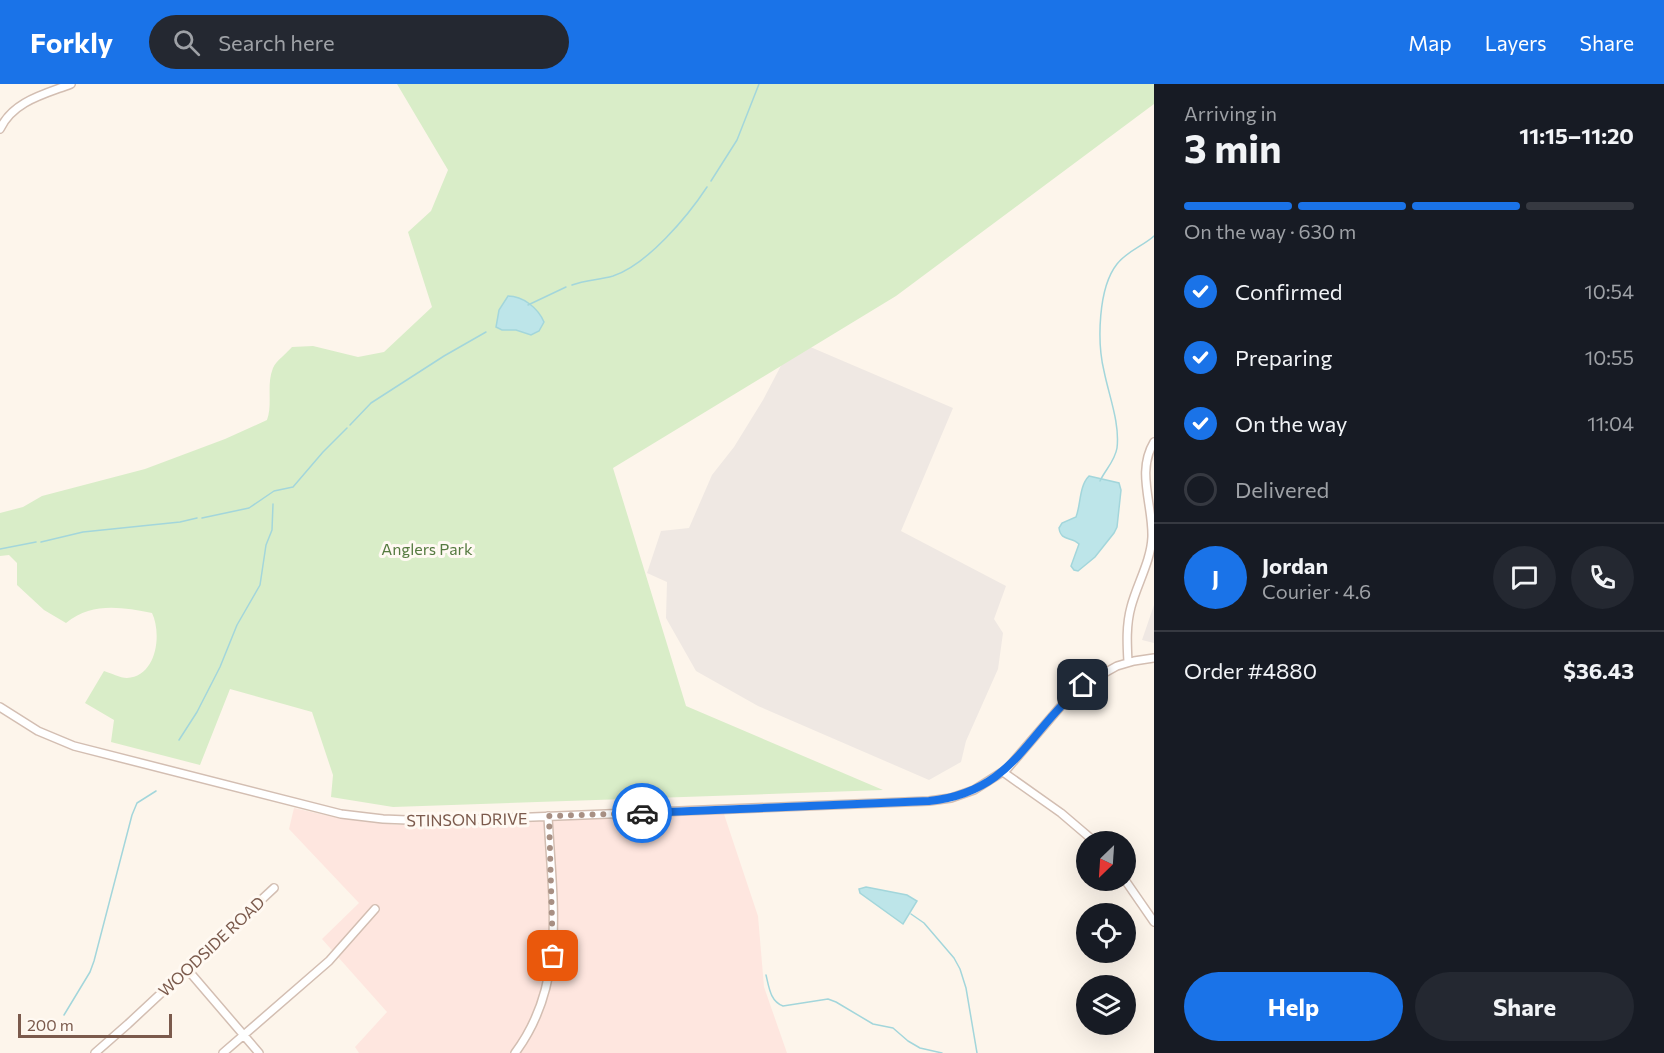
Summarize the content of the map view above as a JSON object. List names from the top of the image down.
{
  "streets": {
    "street": ["STINSON DRIVE", "WOODSIDE ROAD"]
  },
  "parks": ["Anglers Park"],
  "scale_bar": "200 m",
  "north": "bottom left",
  "page": {
    "header": "Forkly",
    "search": "Search here",
    "nav": ["Map", "Layers", "Share"],
    "heading": ["3 min", "Arriving in", "11:15–11:20"],
    "panel": [
      "Jordan",
      "Courier · 4.6",
      "Order #4880",
      "$36.43"
    ],
    "bar": "On the way · 630 m",
    "list": [
      ["Confirmed", "10:54"],
      ["Preparing", "10:55"],
      ["On the way", "11:04"],
      "Delivered"
    ],
    "round": "J",
    "buttons": ["Help", "Share"],
    "scale": "200 m"
  }
}
